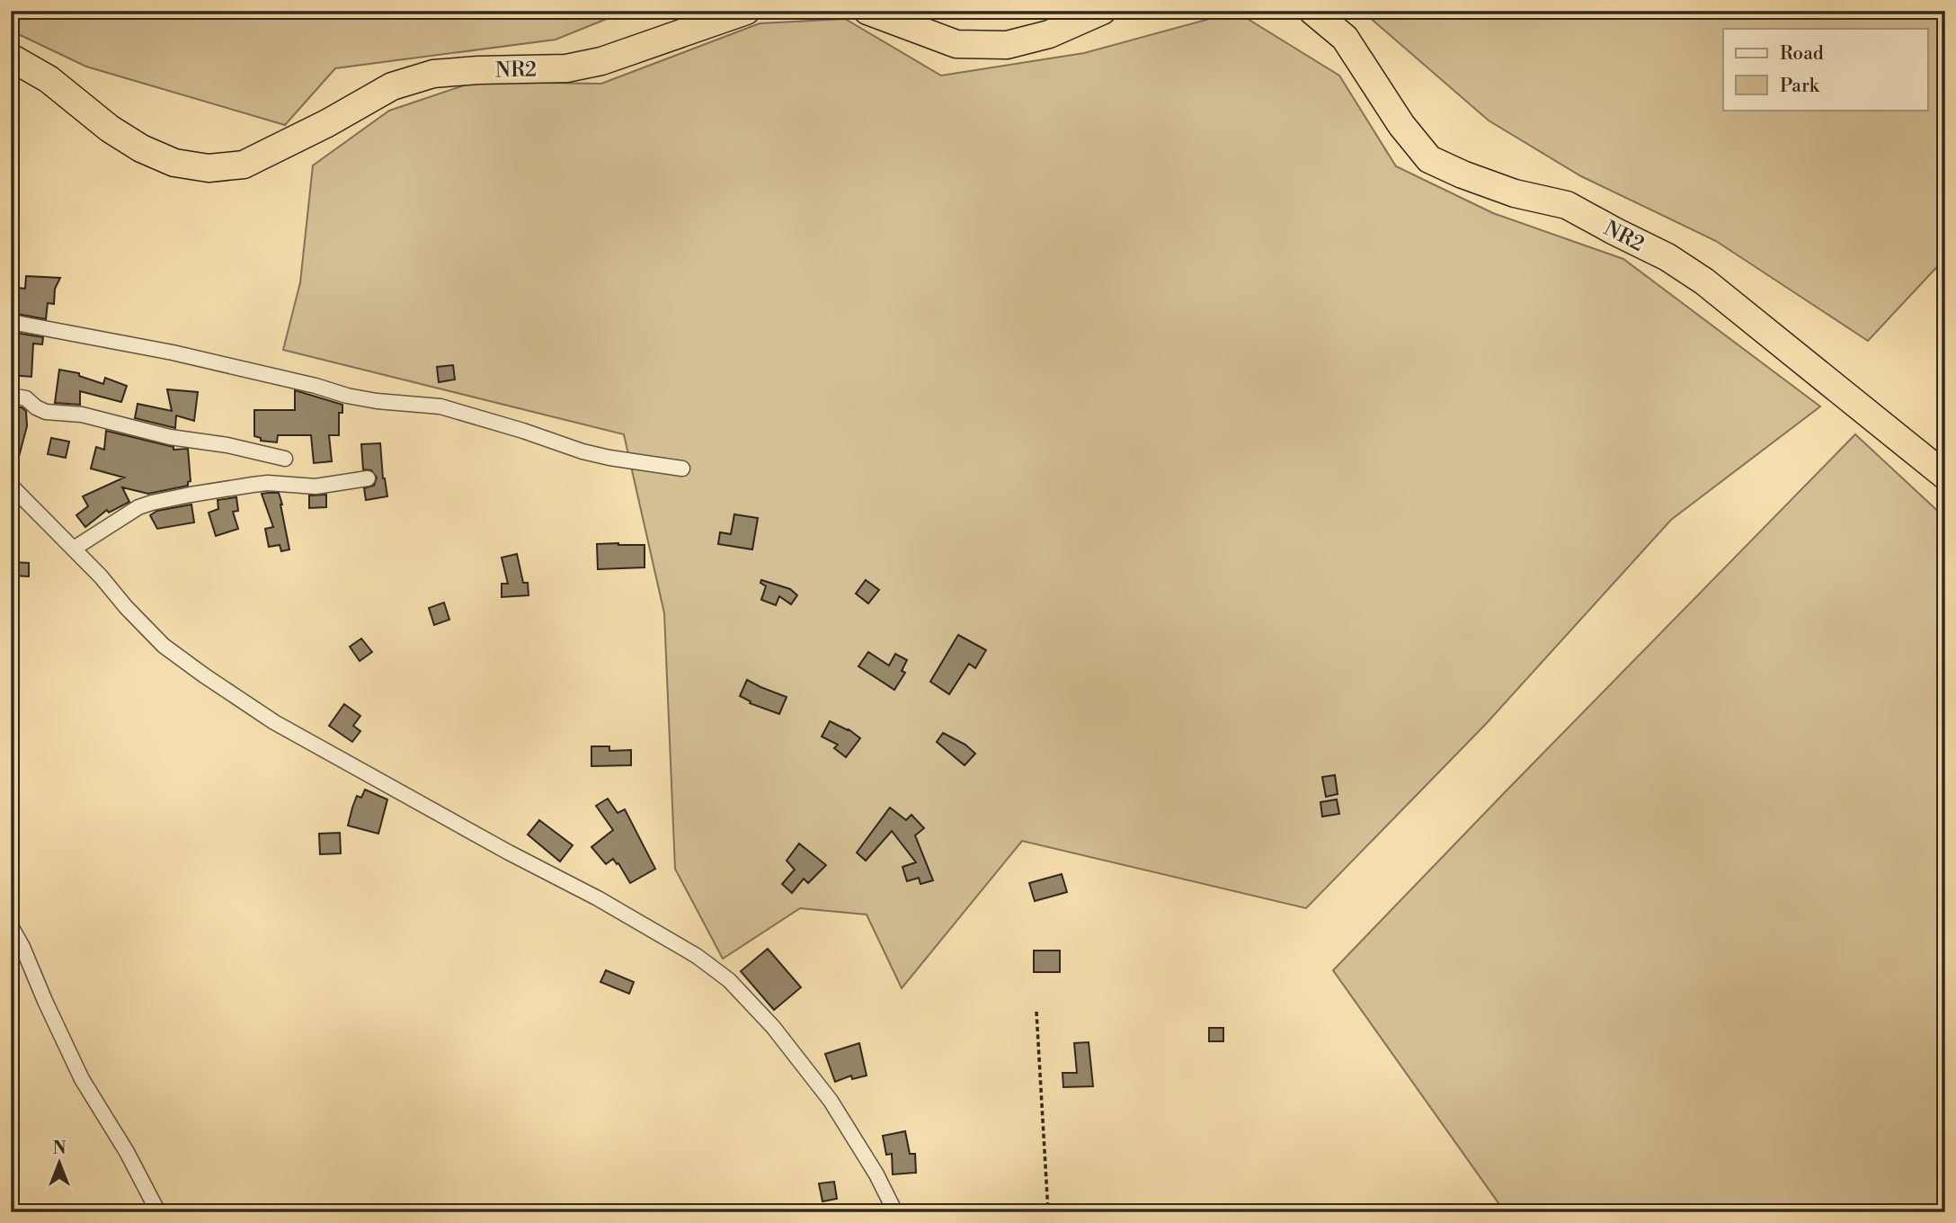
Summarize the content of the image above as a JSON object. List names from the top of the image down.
{
  "streets": {
    "highway": ["NR2"]
  },
  "legend": ["Road", "Park"],
  "north": "top"
}
